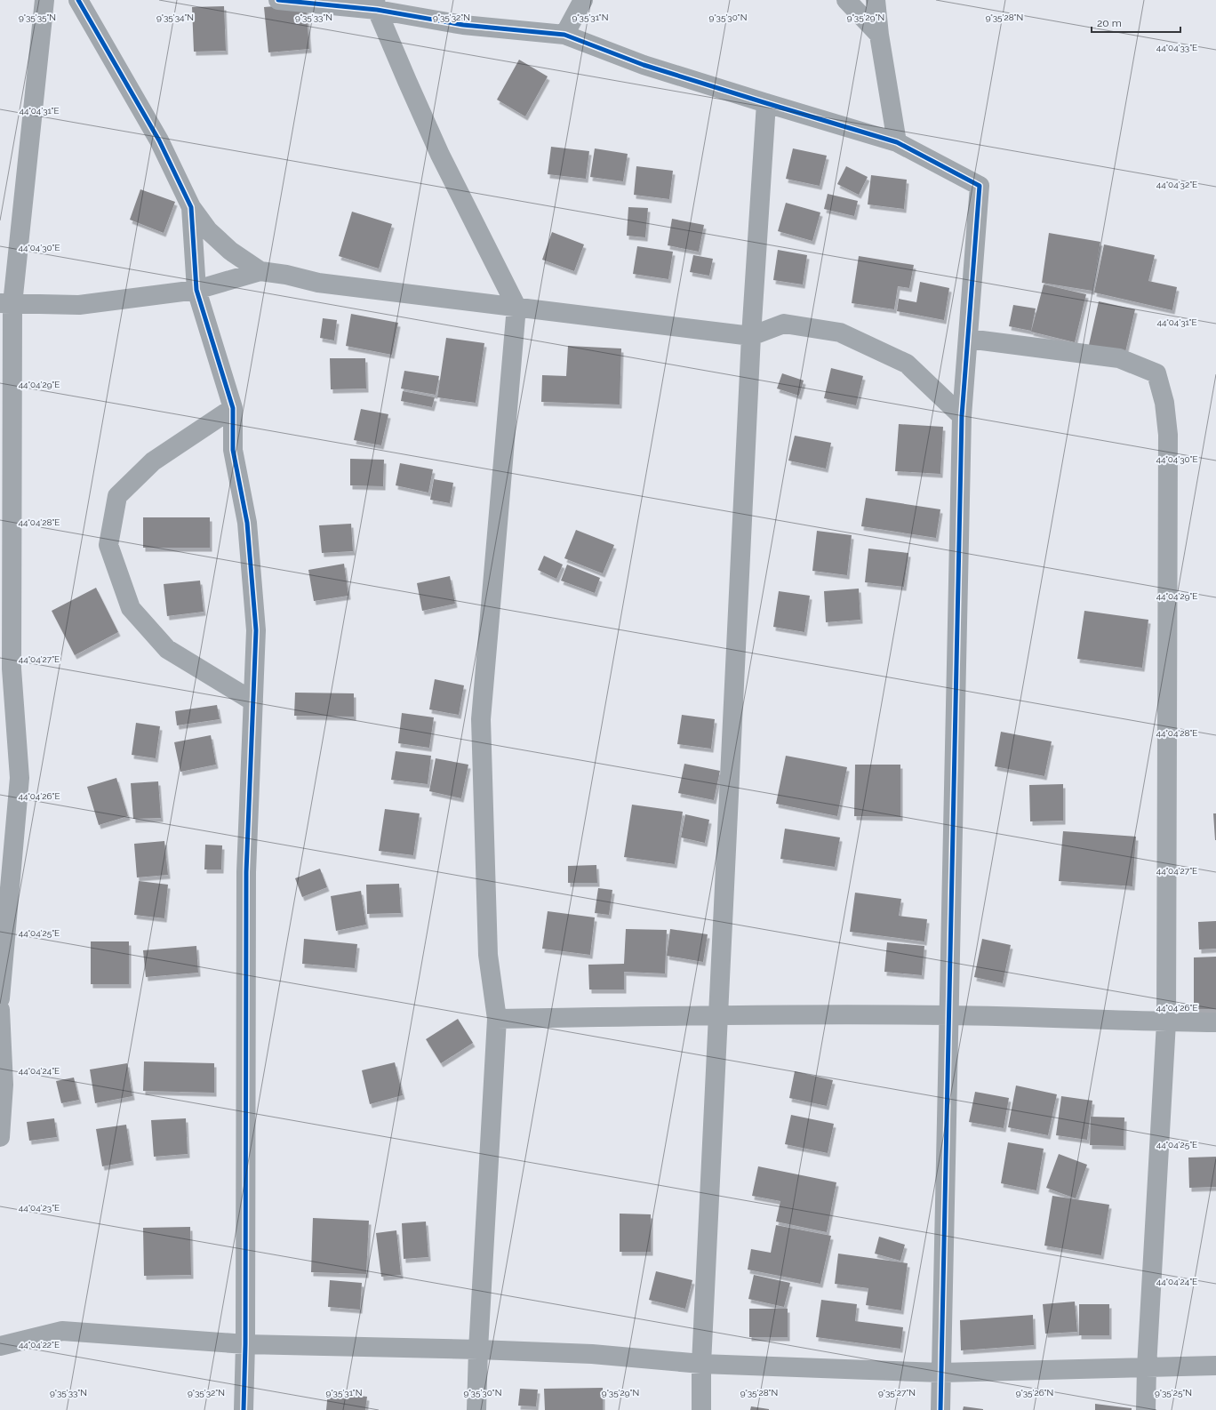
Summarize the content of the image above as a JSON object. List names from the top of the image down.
{
  "scale_bar": "20 m",
  "coordinates": [
    "9°35'35\"N",
    "9°35'34\"N",
    "9°35'33\"N",
    "9°35'32\"N",
    "9°35'31\"N",
    "9°35'30\"N",
    "9°35'29\"N",
    "9°35'28\"N",
    "44°04'33\"E",
    "44°04'31\"E",
    "44°04'32\"E",
    "44°04'30\"E",
    "44°04'29\"E",
    "44°04'28\"E",
    "44°04'27\"E",
    "44°04'26\"E",
    "44°04'25\"E",
    "44°04'24\"E",
    "44°04'23\"E",
    "44°04'22\"E",
    "9°35'27\"N",
    "9°35'26\"N",
    "9°35'25\"N"
  ]
}
